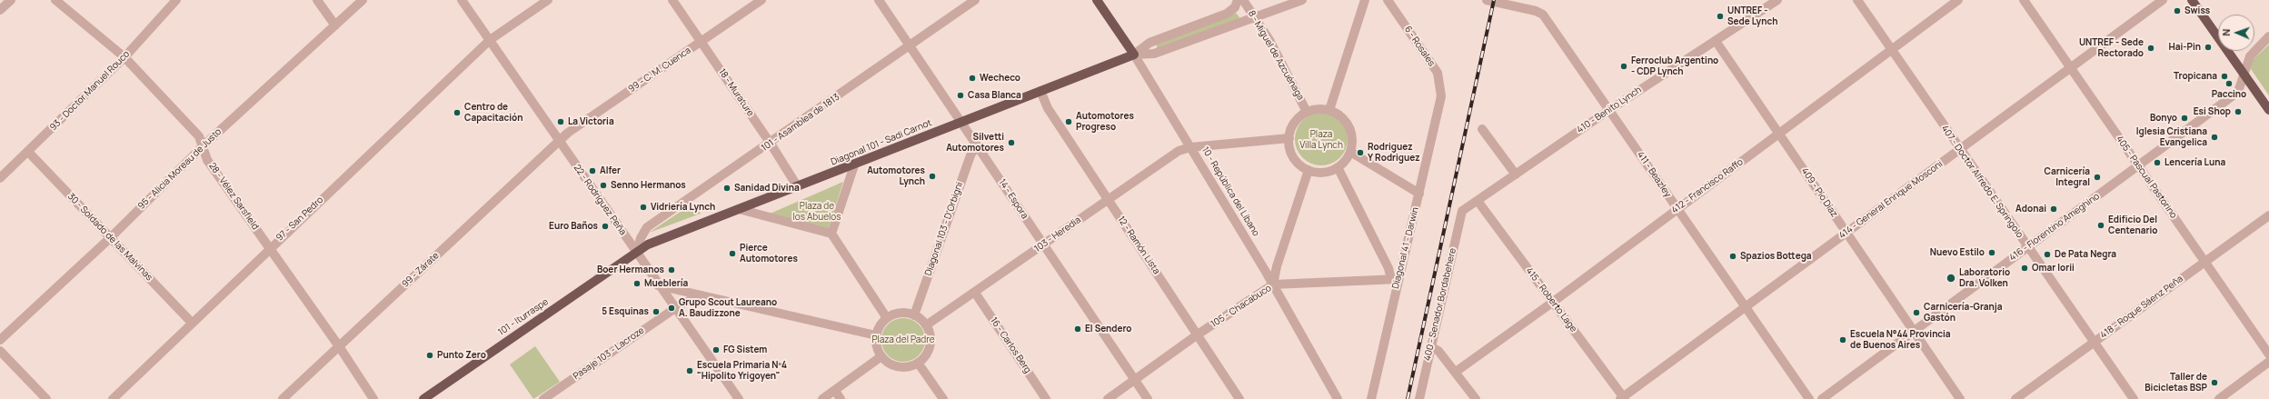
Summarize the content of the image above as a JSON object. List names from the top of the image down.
{
  "streets": {
    "main road": ["Diagonal 101 - Sadi Carnot", "10 - República del Líbano", "101 - Iturraspe"],
    "street": [
      "6 - Rosales",
      "8 - Miguel de Azcuénaga",
      "99 - C. M. Cuenca",
      "93 - Doctor Manuel Rouco",
      "18 - Murature",
      "410 - Benito Lynch",
      "101 - Asamblea de 1813",
      "95 - Alicia Moreau de Justo",
      "411 - Beazley",
      "405 - Pascual Pastorino",
      "407 - Doctor Alfredo E. Springolo",
      "412 - Francisco Raffo",
      "409 - Pío Díaz",
      "28 - Vélez Sarsfield",
      "14 - Espora",
      "22 - Rodríguez Peña",
      "414 - General Enrique Mosconi",
      "97 - San Pedro",
      "416 - Florentino Ameghino",
      "Diagonal 103 - D'Orbigni",
      "103 - Heredia",
      "30 - Soldado de las Malvinas",
      "12 - Ramón Lista",
      "Diagonal 41 - Darwin",
      "99 - Zárate",
      "415 - Roberto Lage",
      "400 - Senador Bordabehere",
      "105 - Chacabuco",
      "418 - Roque Sáenz Peña",
      "16 - Carlos Berg",
      "Pasaje 103 - Lacroze"
    ]
  },
  "crossings": [
    ["6 - Rosales", "Diagonal 41 - Darwin"],
    ["8 - Miguel de Azcuénaga", "Diagonal 101 - Sadi Carnot"],
    ["8 - Miguel de Azcuénaga", "103 - Heredia"],
    ["99 - C. M. Cuenca", "18 - Murature"],
    ["99 - C. M. Cuenca", "22 - Rodríguez Peña"],
    ["99 - C. M. Cuenca", "99 - Zárate"],
    ["93 - Doctor Manuel Rouco", "28 - Vélez Sarsfield"],
    ["93 - Doctor Manuel Rouco", "30 - Soldado de las Malvinas"],
    ["18 - Murature", "101 - Asamblea de 1813"],
    ["18 - Murature", "Diagonal 101 - Sadi Carnot"],
    ["410 - Benito Lynch", "411 - Beazley"],
    ["410 - Benito Lynch", "409 - Pío Díaz"],
    ["410 - Benito Lynch", "415 - Roberto Lage"],
    ["410 - Benito Lynch", "400 - Senador Bordabehere"],
    ["101 - Asamblea de 1813", "Diagonal 101 - Sadi Carnot"],
    ["101 - Asamblea de 1813", "14 - Espora"],
    ["101 - Asamblea de 1813", "22 - Rodríguez Peña"],
    ["101 - Asamblea de 1813", "101 - Iturraspe"],
    ["Diagonal 101 - Sadi Carnot", "10 - República del Líbano"],
    ["Diagonal 101 - Sadi Carnot", "14 - Espora"],
    ["Diagonal 101 - Sadi Carnot", "22 - Rodríguez Peña"],
    ["Diagonal 101 - Sadi Carnot", "12 - Ramón Lista"],
    ["Diagonal 101 - Sadi Carnot", "101 - Iturraspe"],
    ["95 - Alicia Moreau de Justo", "28 - Vélez Sarsfield"],
    ["95 - Alicia Moreau de Justo", "30 - Soldado de las Malvinas"],
    ["411 - Beazley", "412 - Francisco Raffo"],
    ["411 - Beazley", "414 - General Enrique Mosconi"],
    ["405 - Pascual Pastorino", "414 - General Enrique Mosconi"],
    ["405 - Pascual Pastorino", "416 - Florentino Ameghino"],
    ["405 - Pascual Pastorino", "418 - Roque Sáenz Peña"],
    ["407 - Doctor Alfredo E. Springolo", "412 - Francisco Raffo"],
    ["407 - Doctor Alfredo E. Springolo", "414 - General Enrique Mosconi"],
    ["407 - Doctor Alfredo E. Springolo", "416 - Florentino Ameghino"],
    ["407 - Doctor Alfredo E. Springolo", "418 - Roque Sáenz Peña"],
    ["412 - Francisco Raffo", "409 - Pío Díaz"],
    ["412 - Francisco Raffo", "415 - Roberto Lage"],
    ["10 - República del Líbano", "103 - Heredia"],
    ["10 - República del Líbano", "105 - Chacabuco"],
    ["409 - Pío Díaz", "414 - General Enrique Mosconi"],
    ["409 - Pío Díaz", "416 - Florentino Ameghino"],
    ["28 - Vélez Sarsfield", "97 - San Pedro"],
    ["28 - Vélez Sarsfield", "99 - Zárate"],
    ["14 - Espora", "Diagonal 103 - D'Orbigni"],
    ["14 - Espora", "103 - Heredia"],
    ["14 - Espora", "105 - Chacabuco"],
    ["22 - Rodríguez Peña", "97 - San Pedro"],
    ["22 - Rodríguez Peña", "99 - Zárate"],
    ["22 - Rodríguez Peña", "101 - Iturraspe"],
    ["22 - Rodríguez Peña", "Pasaje 103 - Lacroze"],
    ["414 - General Enrique Mosconi", "415 - Roberto Lage"],
    ["97 - San Pedro", "30 - Soldado de las Malvinas"],
    ["Diagonal 103 - D'Orbigni", "103 - Heredia"],
    ["103 - Heredia", "12 - Ramón Lista"],
    ["103 - Heredia", "16 - Carlos Berg"],
    ["12 - Ramón Lista", "105 - Chacabuco"],
    ["Diagonal 41 - Darwin", "105 - Chacabuco"]
  ],
  "parks": ["Plaza Villa Lynch", "Plaza de los Abuelos", "Plaza del Padre"],
  "places": [
    "Swiss",
    "UNTREF - Sede Lynch",
    "Hai-Pin",
    "UNTREF - Sede Rectorado",
    "Ferroclub Argentino - CDP Lynch",
    "Tropicana",
    "Wecheco",
    "Paccino",
    "Casa Blanca",
    "Esi Shop",
    "Centro de Capacitación",
    "Bonyo",
    "La Victoria",
    "Automotores Progreso",
    "Iglesia Cristiana Evangelica",
    "Silvetti Automotores",
    "Rodriguez Y Rodriguez",
    "Lencería Luna",
    "Alfer",
    "Automotores Lynch",
    "Carnicería Integral",
    "Senno Hermanos",
    "Sanidad Divina",
    "Vidriería Lynch",
    "Adonai",
    "Edificio Del Centenario",
    "Euro Baños",
    "Nuevo Estilo",
    "Pierce Automotores",
    "De Pata Negra",
    "Spazios Bottega",
    "Omar Iorii",
    "Boer Hermanos",
    "Laboratorio Dra. Volken",
    "Mueblería",
    "Grupo Scout Laureano A. Baudizzone",
    "5 Esquinas",
    "Carnicería-Granja Gastón",
    "El Sendero",
    "Escuela N°44 Provincia de Buenos Aires",
    "FG Sistem",
    "Punto Zero",
    "Escuela Primaria Nº4 \"Hipolito Yrigoyen\"",
    "Taller de Bicicletas BSP"
  ],
  "north": "left"
}
